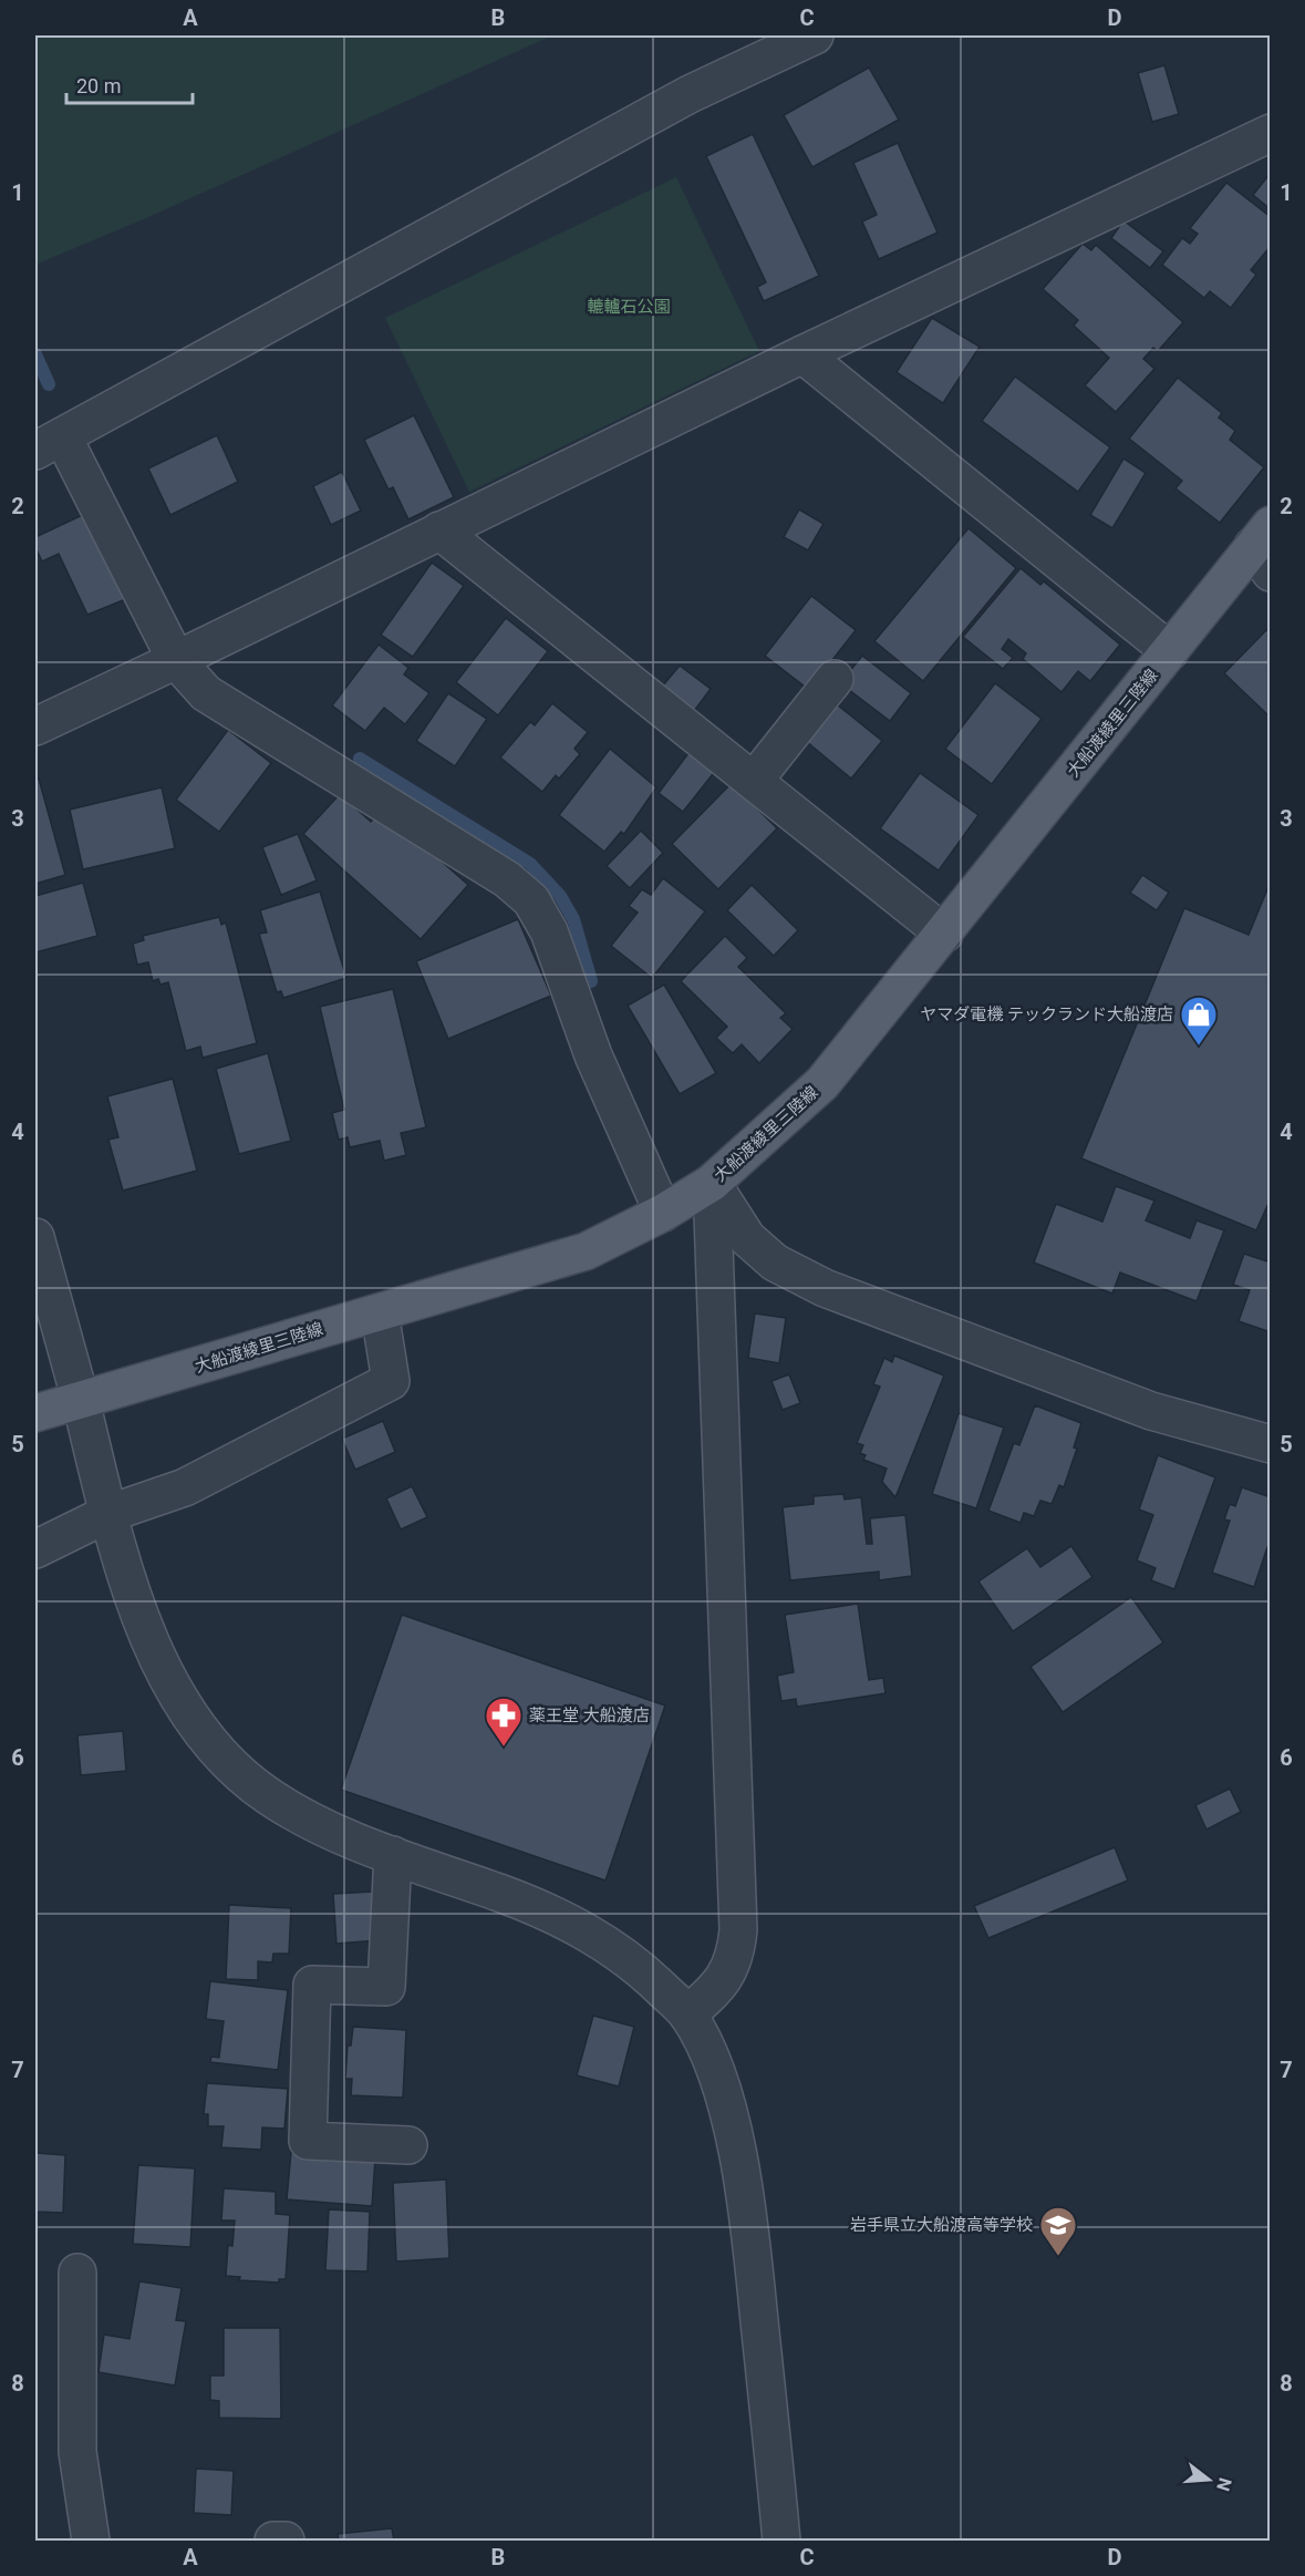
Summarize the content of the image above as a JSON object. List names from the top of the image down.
{
  "streets": {
    "main road": ["大船渡綾里三陸線"]
  },
  "parks": ["轆轤石公園"],
  "places": {
    "shop": ["ヤマダ電機 テックランド大船渡店"],
    "pharmacy": ["薬王堂 大船渡店"],
    "school or university": ["岩手県立大船渡高等学校"]
  },
  "scale_bar": "20 m",
  "north": "right",
  "grid": {
    "columns": [
      "A",
      "B",
      "C",
      "D"
    ],
    "rows": [
      "1",
      "2",
      "3",
      "4",
      "5",
      "6",
      "7",
      "8"
    ]
  }
}
